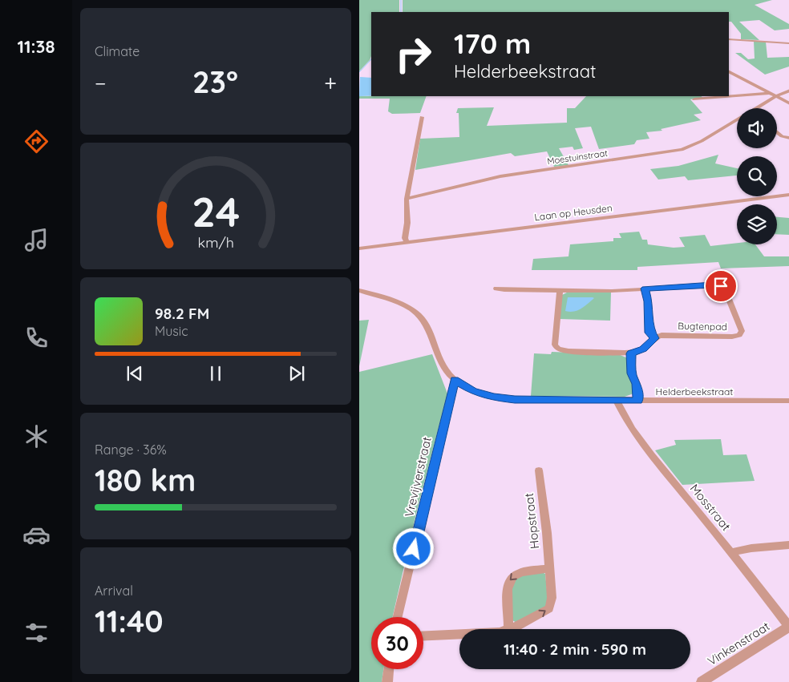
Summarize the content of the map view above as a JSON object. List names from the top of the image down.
{
  "streets": {
    "street": [
      "Moestuinstraat",
      "Laan op Heusden",
      "Bugtenpad",
      "Helderbeekstraat",
      "Vrevijverstraat",
      "Mosstraat",
      "Hopstraat",
      "Vinkenstraat"
    ]
  },
  "crossings": [
    ["Helderbeekstraat", "Vrevijverstraat"],
    ["Helderbeekstraat", "Mosstraat"],
    ["Mosstraat", "Vinkenstraat"]
  ],
  "page": {
    "tabs": "11:38",
    "tile": [
      "Climate",
      ["Range · 36%", "180 km"],
      ["Arrival", "11:40"]
    ],
    "turn": ["170 m", "Helderbeekstraat"],
    "heat": ["−", "23°", "+"],
    "song": ["98.2 FM", "Music"],
    "limit": "30",
    "trip": "11:40 · 2 min · 590 m",
    "gauge": ["24", "km/h"]
  }
}
